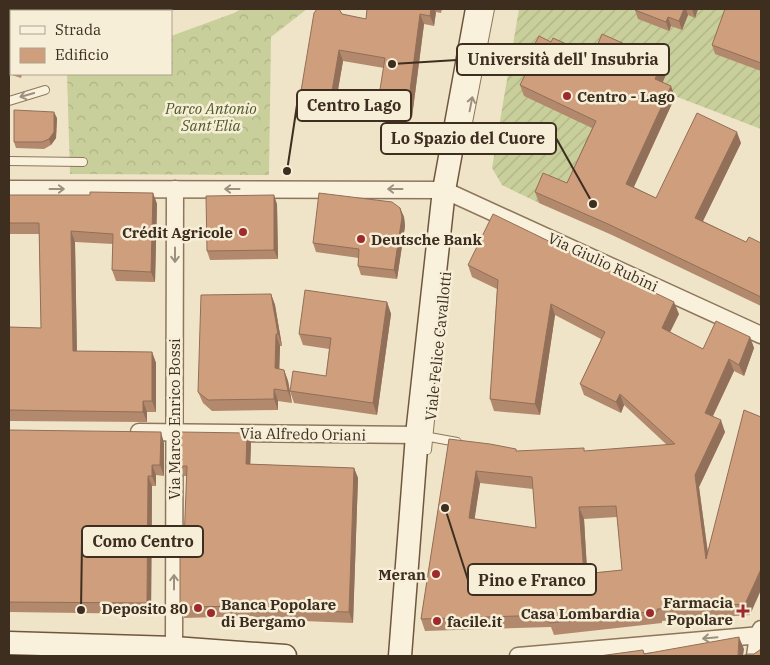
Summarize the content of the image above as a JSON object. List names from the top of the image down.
{
  "streets": {
    "street": [
      "Via Giulio Rubini",
      "Viale Felice Cavallotti",
      "Via Marco Enrico Bossi",
      "Via Alfredo Oriani"
    ]
  },
  "crossings": [
    ["Via Giulio Rubini", "Viale Felice Cavallotti"],
    ["Viale Felice Cavallotti", "Via Alfredo Oriani"],
    ["Via Marco Enrico Bossi", "Via Alfredo Oriani"]
  ],
  "parks": ["Parco Antonio Sant'Elia"],
  "places": {
    "other": [
      "Università dell' Insubria",
      "Centro - Lago",
      "Centro Lago",
      "Lo Spazio del Cuore",
      "Crédit Agricole",
      "Deutsche Bank",
      "Pino e Franco",
      "Meran",
      "Deposito 80",
      "Como Centro",
      "Banca Popolare di Bergamo",
      "Casa Lombardia",
      "facile.it"
    ],
    "health": ["Farmacia Popolare"]
  },
  "legend": ["Strada", "Edificio"]
}
